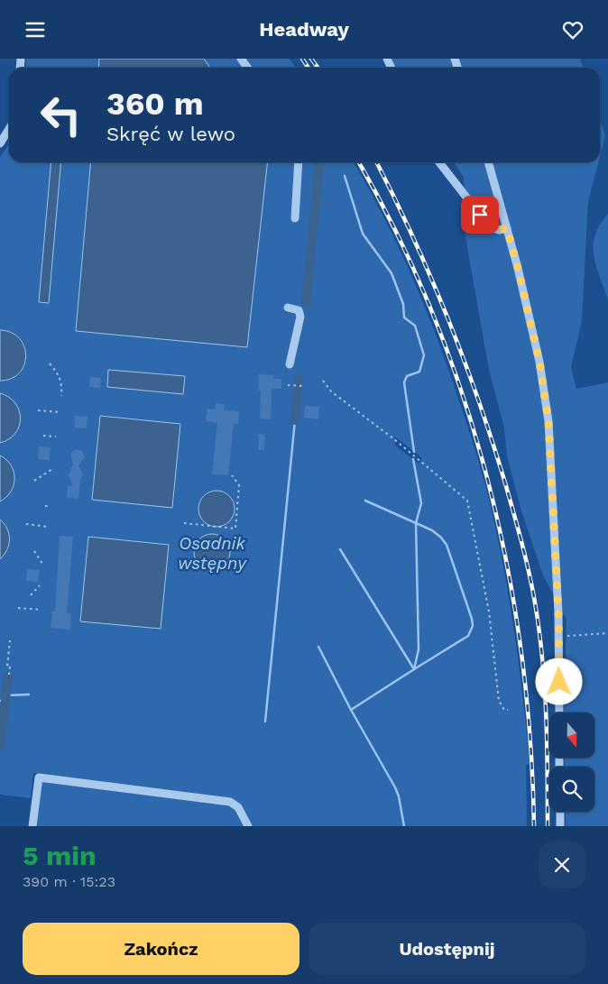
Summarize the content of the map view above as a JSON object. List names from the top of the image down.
{
  "water": ["Osadnik wstępny"],
  "north": "bottom",
  "page": {
    "header": "Headway",
    "turn": ["360 m", "Skręć w lewo"],
    "heading": ["5 min", "390 m · 15:23"],
    "buttons": ["Zakończ", "Udostępnij"]
  }
}
